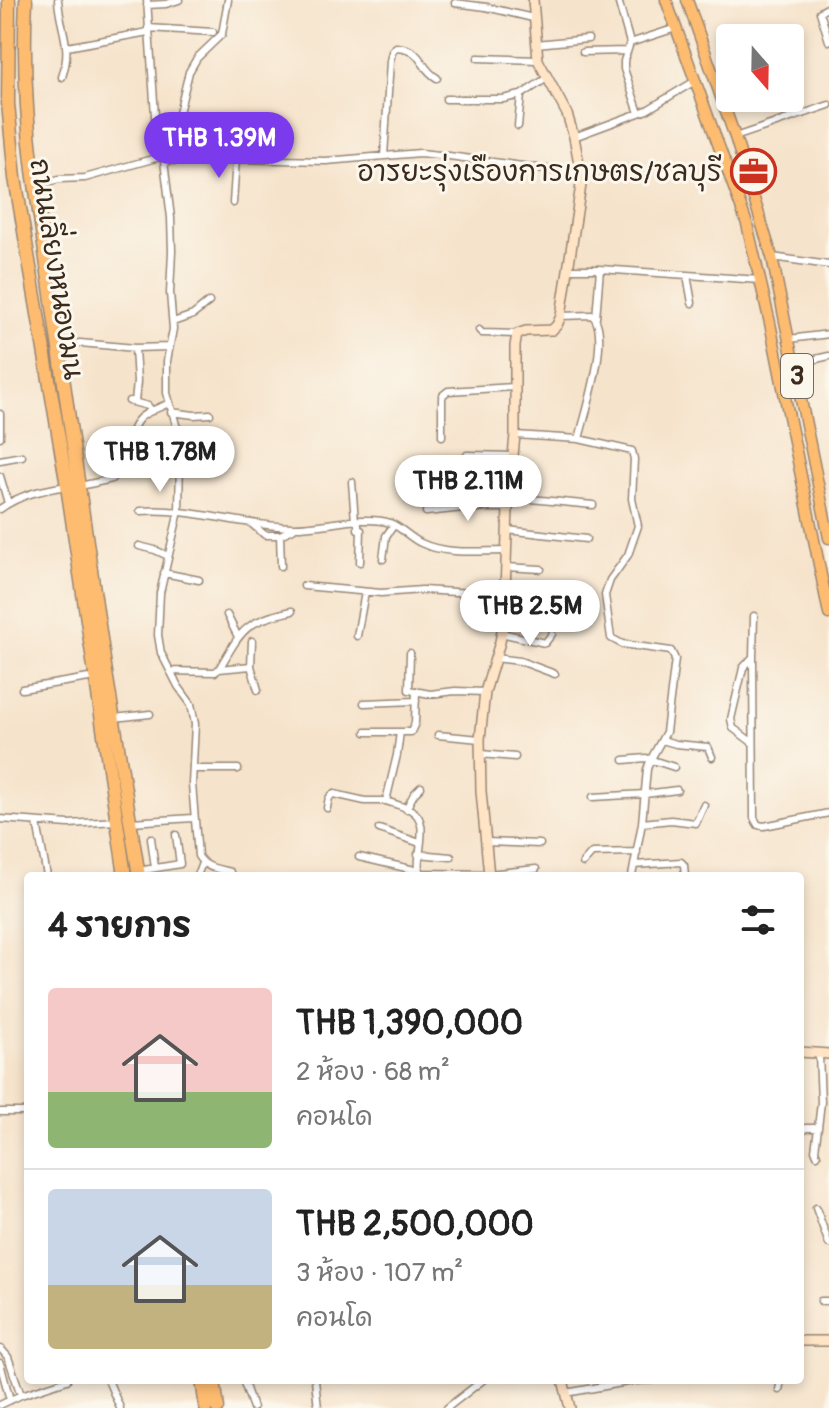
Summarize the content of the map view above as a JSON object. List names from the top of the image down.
{
  "streets": {
    "highway": ["ถนนเลี่ยงหนองมน"],
    "main road": ["3"]
  },
  "places": {
    "office": ["อารยะรุ่งเรืองการเกษตร/ชลบุรี"]
  },
  "north": "bottom",
  "page": {
    "price": [
      "THB 1.39M",
      "THB 1.78M",
      "THB 2.11M",
      "THB 2.5M"
    ],
    "heading": "4 รายการ",
    "list": [
      {
        "name": "THB 1,390,000",
        "note": "2 ห้อง · 68 m² · คอนโด"
      },
      {
        "name": "THB 2,500,000",
        "note": "3 ห้อง · 107 m² · คอนโด"
      }
    ]
  }
}
